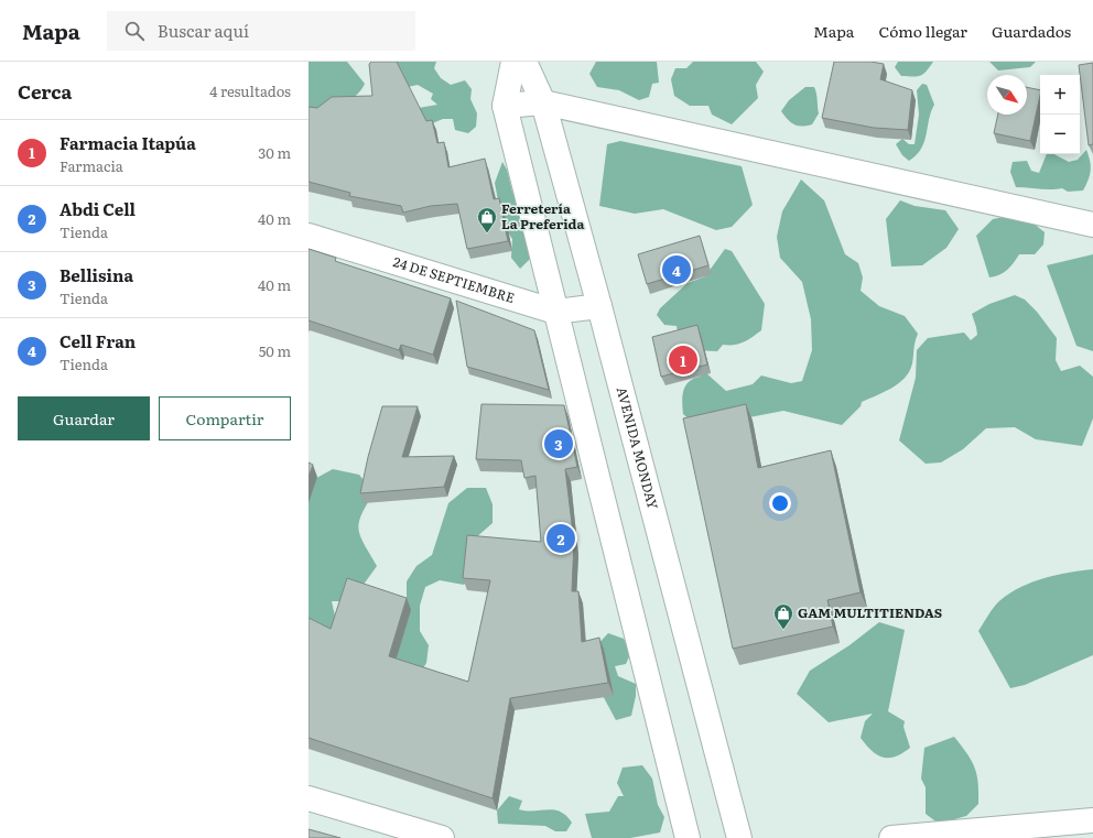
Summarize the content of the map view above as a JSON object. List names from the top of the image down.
{
  "streets": {
    "main road": ["24 DE SEPTIEMBRE", "AVENIDA MONDAY"]
  },
  "crossings": [
    ["24 DE SEPTIEMBRE", "AVENIDA MONDAY"]
  ],
  "places": {
    "shop": ["Ferretería La Preferida", "GAM MULTITIENDAS"]
  },
  "north": "bottom right",
  "page": {
    "header": "Mapa",
    "search": "Buscar aquí",
    "nav": ["Mapa", "Cómo llegar", "Guardados"],
    "heading": ["Cerca", "4 resultados"],
    "map_buttons": ["+", "−"],
    "list": [
      {
        "mark": "1",
        "name": "Farmacia Itapúa",
        "note": "Farmacia",
        "value": "30 m"
      },
      {
        "mark": "2",
        "name": "Abdi Cell",
        "note": "Tienda",
        "value": "40 m"
      },
      {
        "mark": "3",
        "name": "Bellisina",
        "note": "Tienda",
        "value": "40 m"
      },
      {
        "mark": "4",
        "name": "Cell Fran",
        "note": "Tienda",
        "value": "50 m"
      }
    ],
    "pins": [
      "4",
      "1",
      "3",
      "2"
    ],
    "buttons": ["Guardar", "Compartir"]
  }
}
